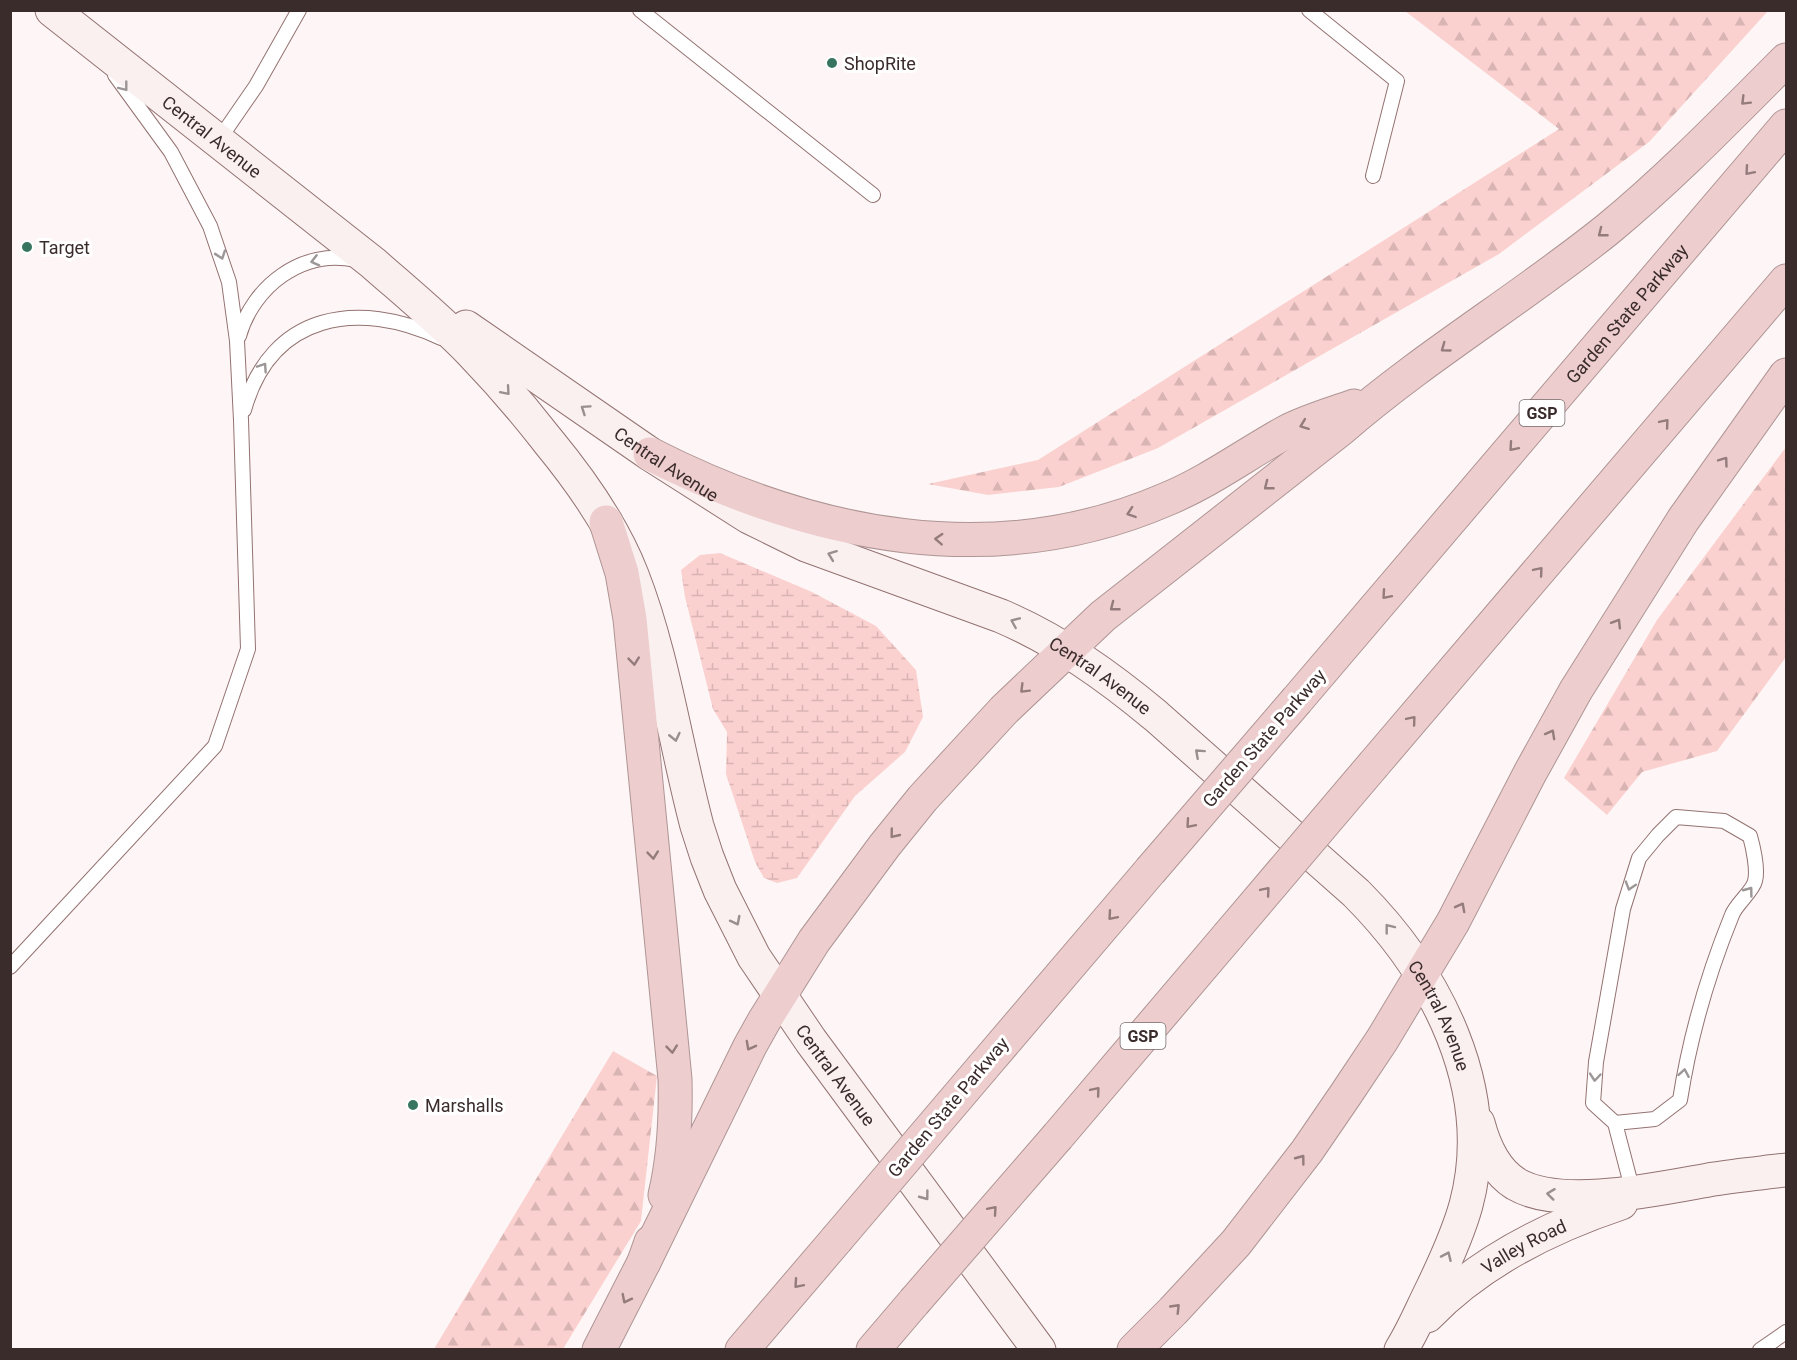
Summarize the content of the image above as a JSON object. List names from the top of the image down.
{
  "streets": {
    "highway": ["Garden State Parkway", "GSP"],
    "main road": ["Central Avenue", "Valley Road"]
  },
  "crossings": [
    ["Central Avenue", "Valley Road"]
  ],
  "places": ["ShopRite", "Target", "Marshalls"]
}
